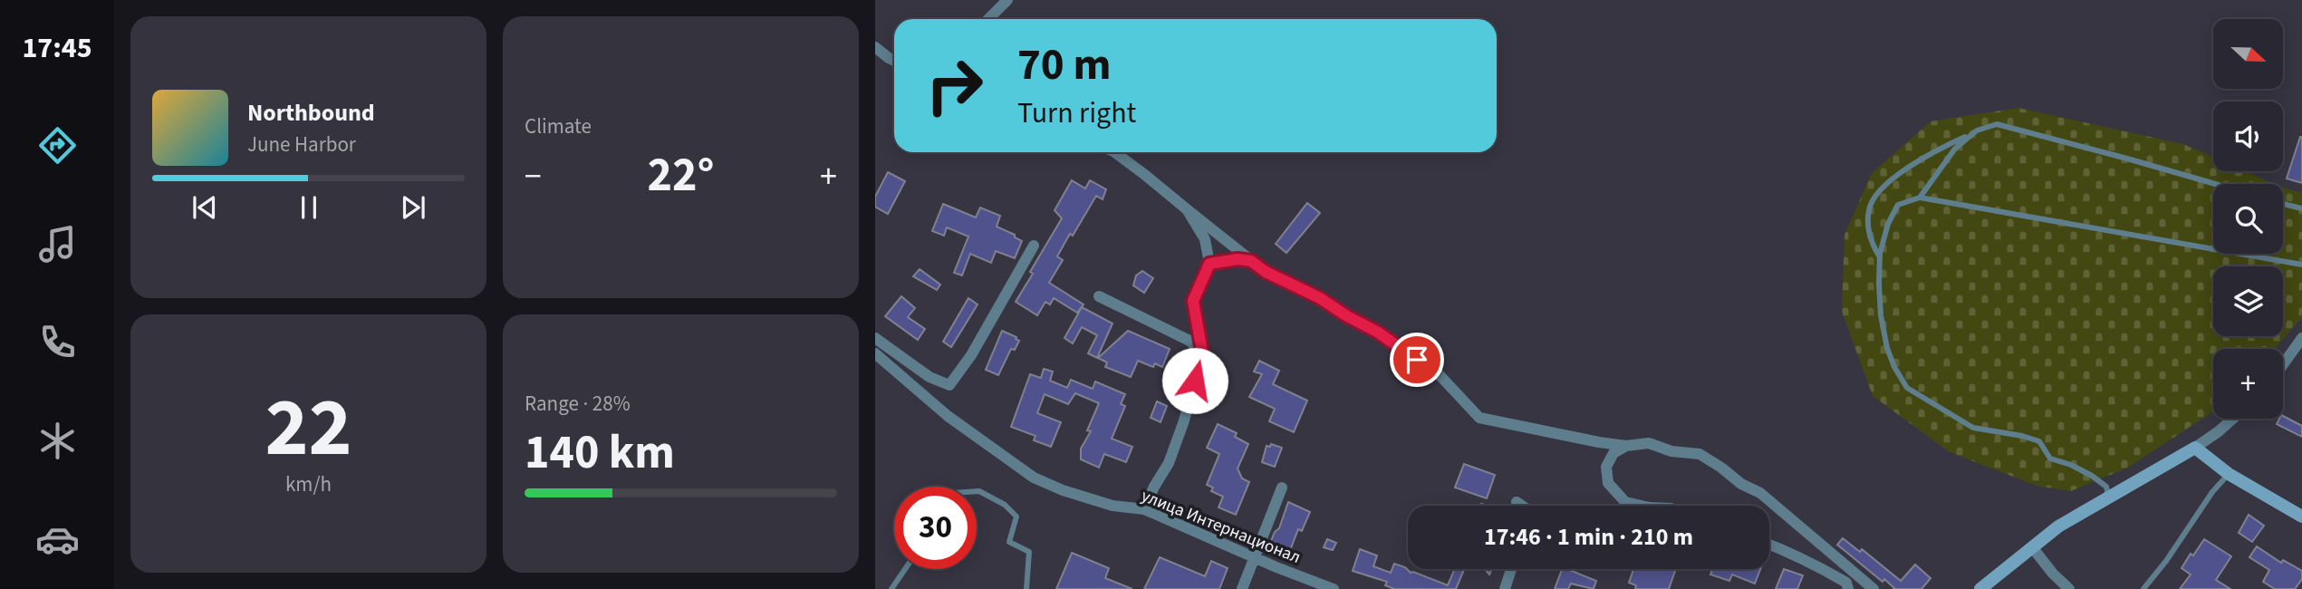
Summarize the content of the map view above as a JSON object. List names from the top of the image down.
{
  "streets": {
    "street": ["улица Интернационал"]
  },
  "north": "right",
  "page": {
    "tabs": "17:45",
    "tile": [
      "Climate",
      ["22", "km/h"],
      ["Range · 28%", "140 km"]
    ],
    "map_buttons": "+",
    "turn": ["70 m", "Turn right"],
    "song": ["Northbound", "June Harbor"],
    "heat": ["−", "22°", "+"],
    "limit": "30",
    "trip": "17:46 · 1 min · 210 m"
  }
}
